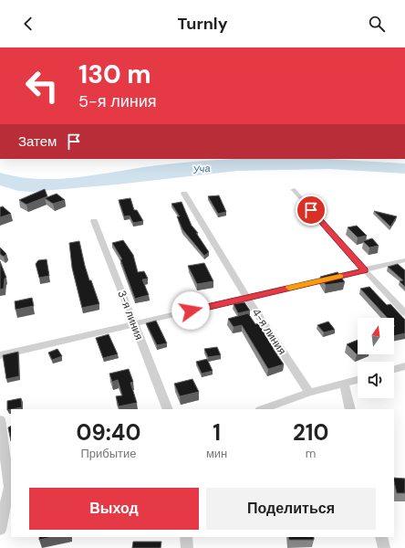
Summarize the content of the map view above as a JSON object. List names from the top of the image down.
{
  "streets": {
    "street": ["3-я линия", "4-я линия"]
  },
  "water": ["Уча"],
  "north": "top",
  "page": {
    "header": "Turnly",
    "turn": ["130 m", "5-я линия"],
    "then": "Затем",
    "eta": [
      "09:40",
      "Прибытие",
      "1",
      "мин",
      "210",
      "m"
    ],
    "buttons": ["Выход", "Поделиться"]
  }
}
